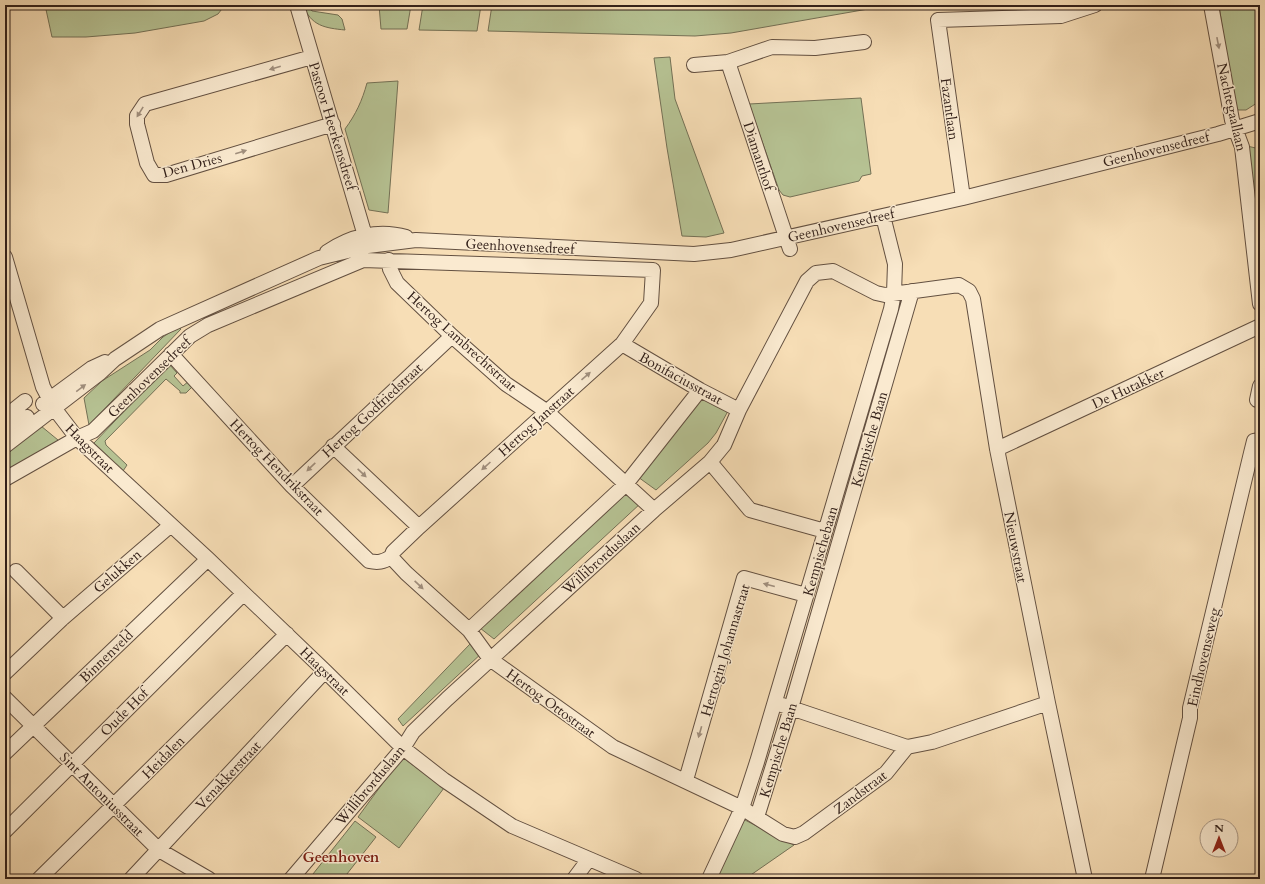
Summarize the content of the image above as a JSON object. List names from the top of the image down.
{
  "streets": {
    "street": [
      "Nachtegaallaan",
      "Fazantlaan",
      "Pastoor Heerkensdreef",
      "Geenhovensedreef",
      "Diamanthof",
      "Den Dries",
      "Hertog Lambrechtstraat",
      "Bonifaciusstraat",
      "De Hutakker",
      "Hertog Godfriedstraat",
      "Hertog Janstraat",
      "Kempische Baan",
      "Haagstraat",
      "Hertog Hendrikstraat",
      "Nieuwstraat",
      "Kempischebaan",
      "Willibrorduslaan",
      "Gelukken",
      "Hertogin Johannastraat",
      "Binnenveld",
      "Eindhovenseweg",
      "Hertog Ottostraat",
      "Oude Hof",
      "Heidalen",
      "Venakkerstraat",
      "Zandstraat",
      "Sint Antoniusstraat"
    ]
  },
  "crossings": [
    ["Nachtegaallaan", "Geenhovensedreef"],
    ["Fazantlaan", "Geenhovensedreef"],
    ["Pastoor Heerkensdreef", "Geenhovensedreef"],
    ["Pastoor Heerkensdreef", "Den Dries"],
    ["Geenhovensedreef", "Diamanthof"],
    ["Geenhovensedreef", "Hertog Lambrechtstraat"],
    ["Geenhovensedreef", "Hertog Janstraat"],
    ["Geenhovensedreef", "Haagstraat"],
    ["Geenhovensedreef", "Hertog Hendrikstraat"],
    ["Geenhovensedreef", "Kempischebaan"],
    ["Hertog Lambrechtstraat", "Hertog Godfriedstraat"],
    ["Hertog Lambrechtstraat", "Hertog Janstraat"],
    ["Hertog Lambrechtstraat", "Willibrorduslaan"],
    ["Bonifaciusstraat", "Hertog Janstraat"],
    ["Bonifaciusstraat", "Willibrorduslaan"],
    ["De Hutakker", "Nieuwstraat"],
    ["Hertog Godfriedstraat", "Hertog Hendrikstraat"],
    ["Hertog Janstraat", "Hertog Hendrikstraat"],
    ["Hertog Janstraat", "Hertog Ottostraat"],
    ["Kempische Baan", "Nieuwstraat"],
    ["Kempische Baan", "Zandstraat"],
    ["Haagstraat", "Willibrorduslaan"],
    ["Haagstraat", "Gelukken"],
    ["Haagstraat", "Binnenveld"],
    ["Haagstraat", "Oude Hof"],
    ["Haagstraat", "Heidalen"],
    ["Haagstraat", "Venakkerstraat"],
    ["Hertog Hendrikstraat", "Hertog Ottostraat"],
    ["Nieuwstraat", "Kempischebaan"],
    ["Nieuwstraat", "Willibrorduslaan"],
    ["Kempischebaan", "Willibrorduslaan"],
    ["Kempischebaan", "Hertogin Johannastraat"],
    ["Kempischebaan", "Hertog Ottostraat"],
    ["Kempischebaan", "Zandstraat"],
    ["Willibrorduslaan", "Hertog Ottostraat"],
    ["Hertogin Johannastraat", "Hertog Ottostraat"],
    ["Binnenveld", "Sint Antoniusstraat"],
    ["Hertog Ottostraat", "Zandstraat"],
    ["Oude Hof", "Sint Antoniusstraat"],
    ["Heidalen", "Sint Antoniusstraat"],
    ["Venakkerstraat", "Sint Antoniusstraat"]
  ],
  "one_way": ["Nachtegaallaan", "Hertogin Johannastraat"],
  "districts": ["Geenhoven"],
  "north": "top"
}
